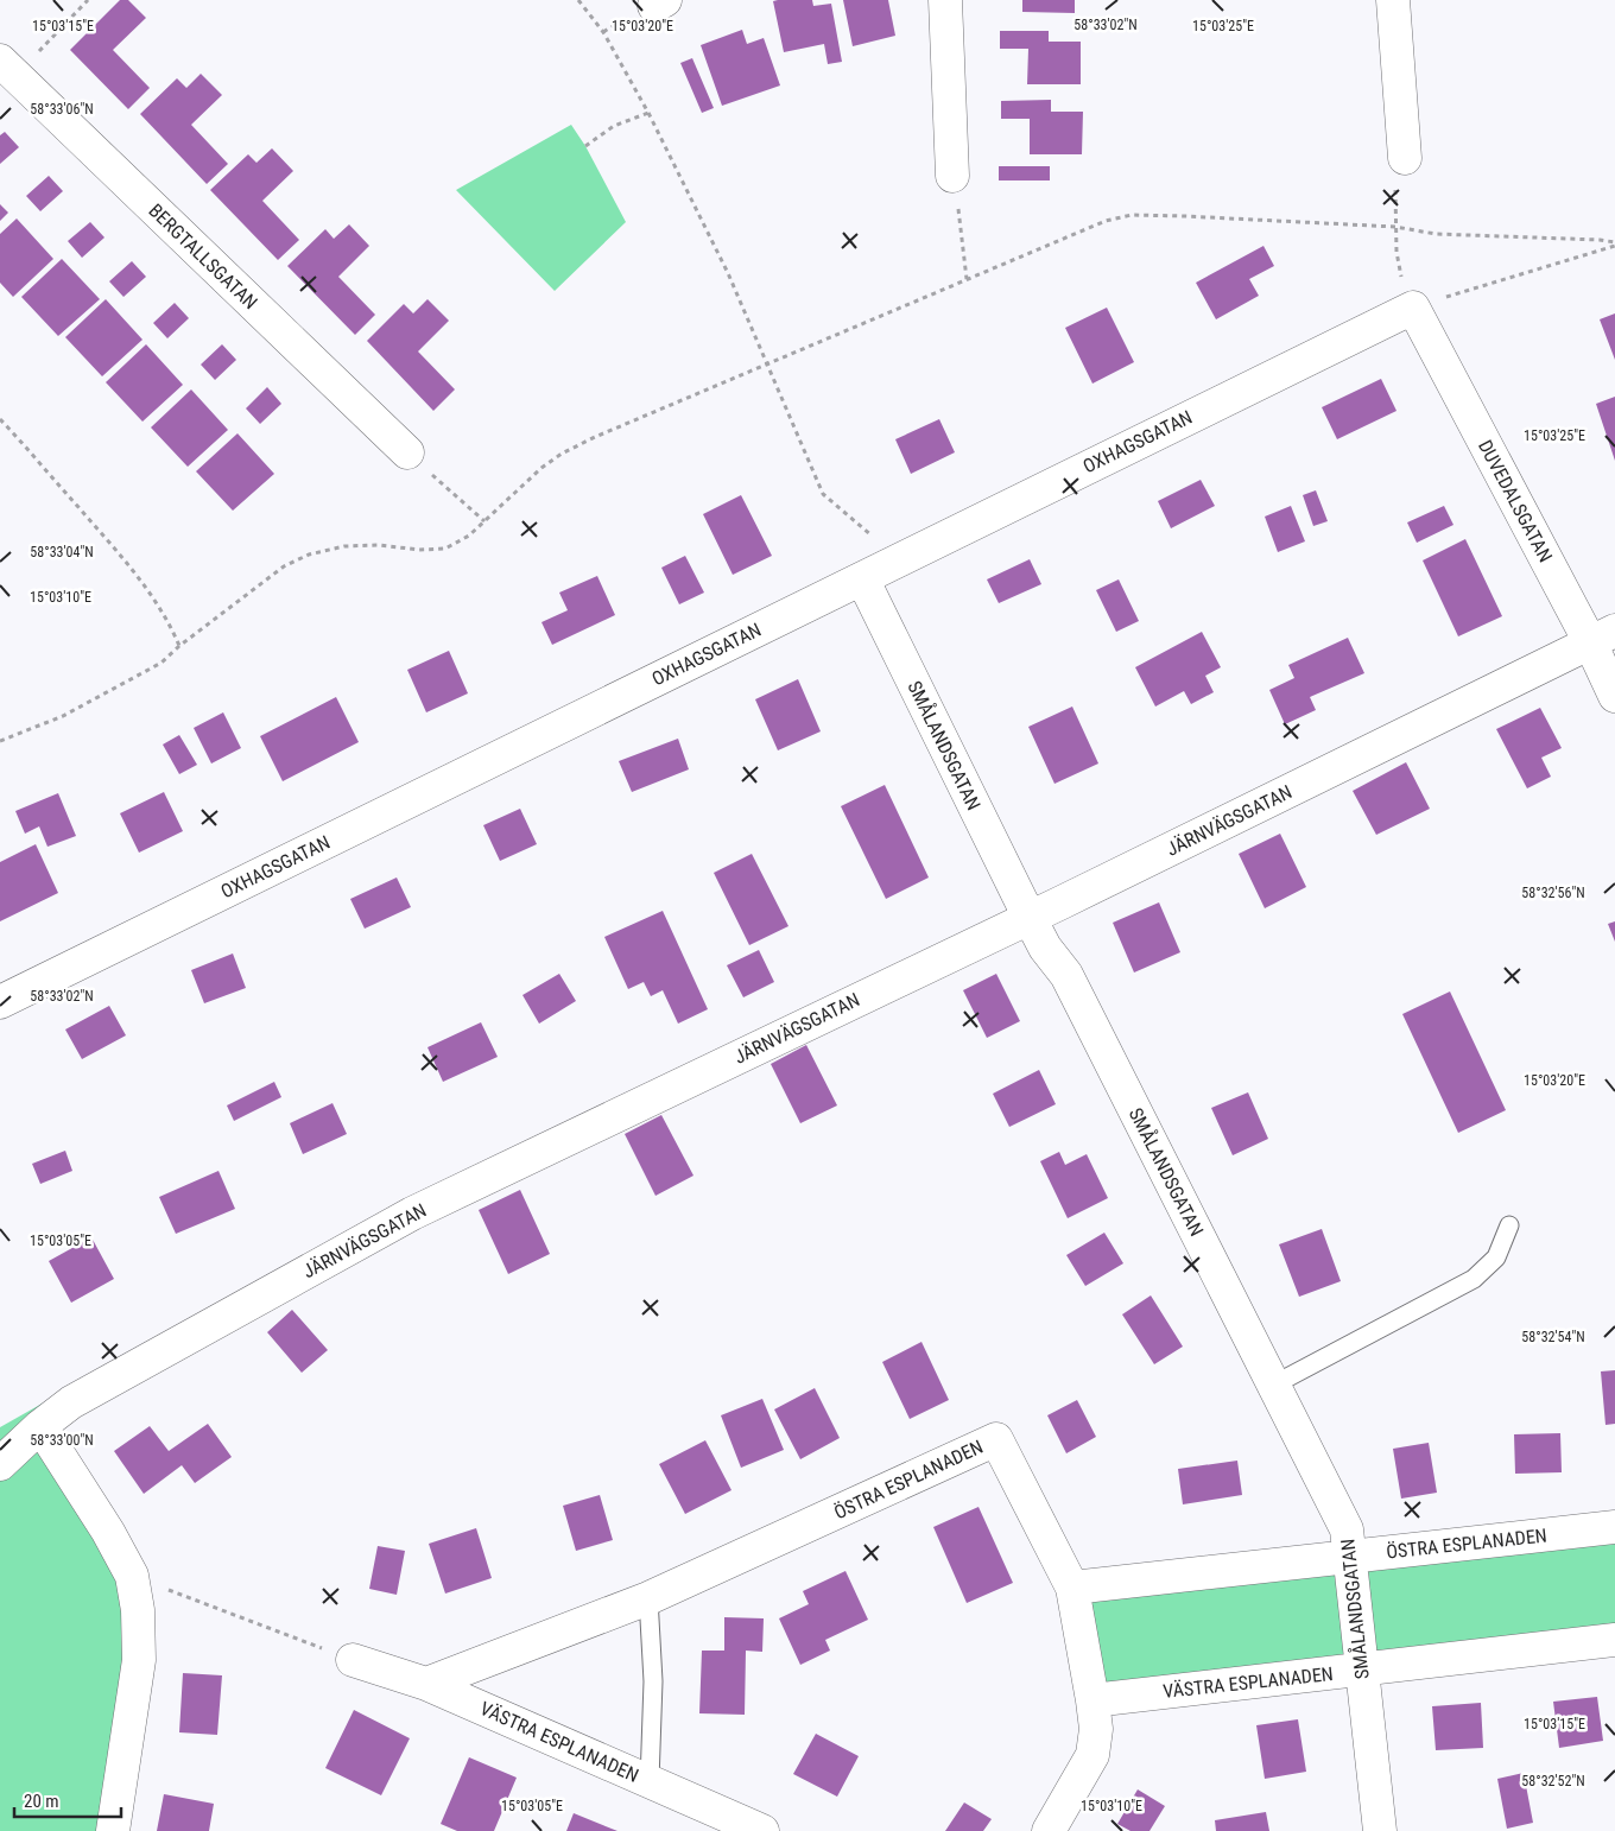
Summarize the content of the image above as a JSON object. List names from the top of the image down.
{
  "streets": {
    "street": [
      "BERGTALLSGATAN",
      "OXHAGSGATAN",
      "DUVEDALSGATAN",
      "SMÅLANDSGATAN",
      "JÄRNVÄGSGATAN",
      "ÖSTRA ESPLANADEN",
      "VÄSTRA ESPLANADEN"
    ]
  },
  "crossings": [
    ["OXHAGSGATAN", "DUVEDALSGATAN"],
    ["OXHAGSGATAN", "SMÅLANDSGATAN"],
    ["DUVEDALSGATAN", "JÄRNVÄGSGATAN"],
    ["SMÅLANDSGATAN", "JÄRNVÄGSGATAN"],
    ["SMÅLANDSGATAN", "ÖSTRA ESPLANADEN"],
    ["SMÅLANDSGATAN", "VÄSTRA ESPLANADEN"],
    ["ÖSTRA ESPLANADEN", "VÄSTRA ESPLANADEN"]
  ],
  "scale_bar": "20 m",
  "coordinates": [
    "58°33'02\"N",
    "15°03'15\"E",
    "15°03'20\"E",
    "15°03'25\"E",
    "58°33'06\"N",
    "58°33'04\"N",
    "15°03'10\"E",
    "58°32'56\"N",
    "15°03'05\"E",
    "58°32'54\"N",
    "58°33'00\"N",
    "58°32'52\"N"
  ]
}
